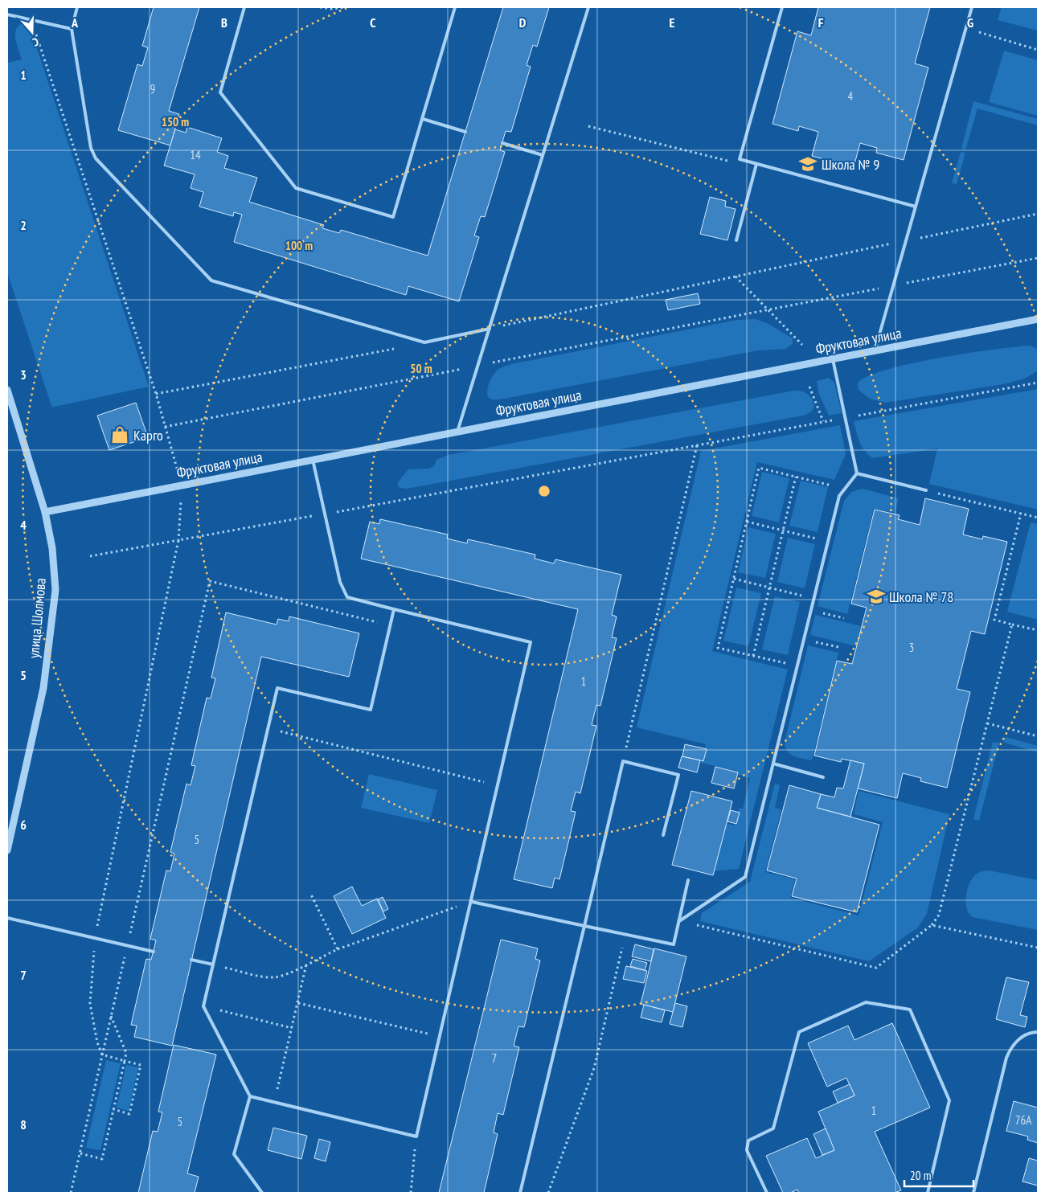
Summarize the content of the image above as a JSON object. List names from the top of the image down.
{
  "streets": {
    "street": ["Фруктовая улица", "улица Шолмова"]
  },
  "crossings": [
    ["Фруктовая улица", "улица Шолмова"]
  ],
  "places": {
    "school or university": ["Школа № 9", "Школа № 78"],
    "shop": ["Карго"]
  },
  "house_numbers": [
    "9",
    "4",
    "14",
    "3",
    "1",
    "5",
    "7",
    "1",
    "76А",
    "5"
  ],
  "scale_bar": "20 m",
  "north": "bottom",
  "grid": {
    "columns": [
      "A",
      "B",
      "C",
      "D",
      "E",
      "F",
      "G"
    ],
    "rows": [
      "1",
      "2",
      "3",
      "4",
      "5",
      "6",
      "7",
      "8"
    ]
  },
  "rings": ["150 m", "100 m", "50 m"]
}
